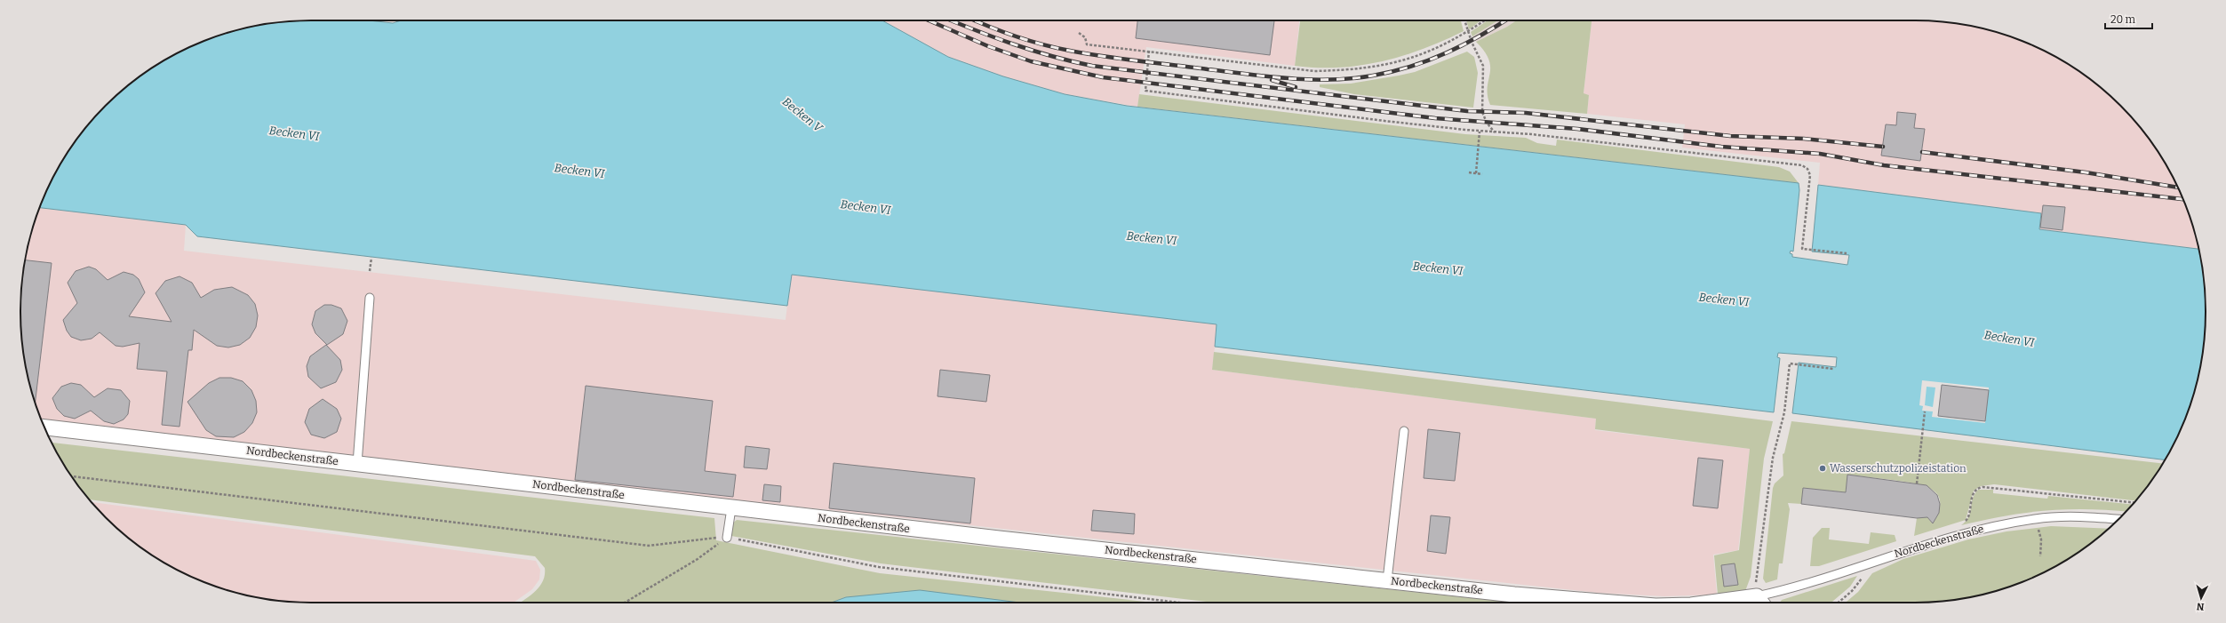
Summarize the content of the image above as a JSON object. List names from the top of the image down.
{
  "streets": {
    "street": ["Nordbeckenstraße"]
  },
  "water": ["Becken V", "Becken VI"],
  "places": ["Wasserschutzpolizeistation"],
  "scale_bar": "20 m",
  "north": "bottom"
}
